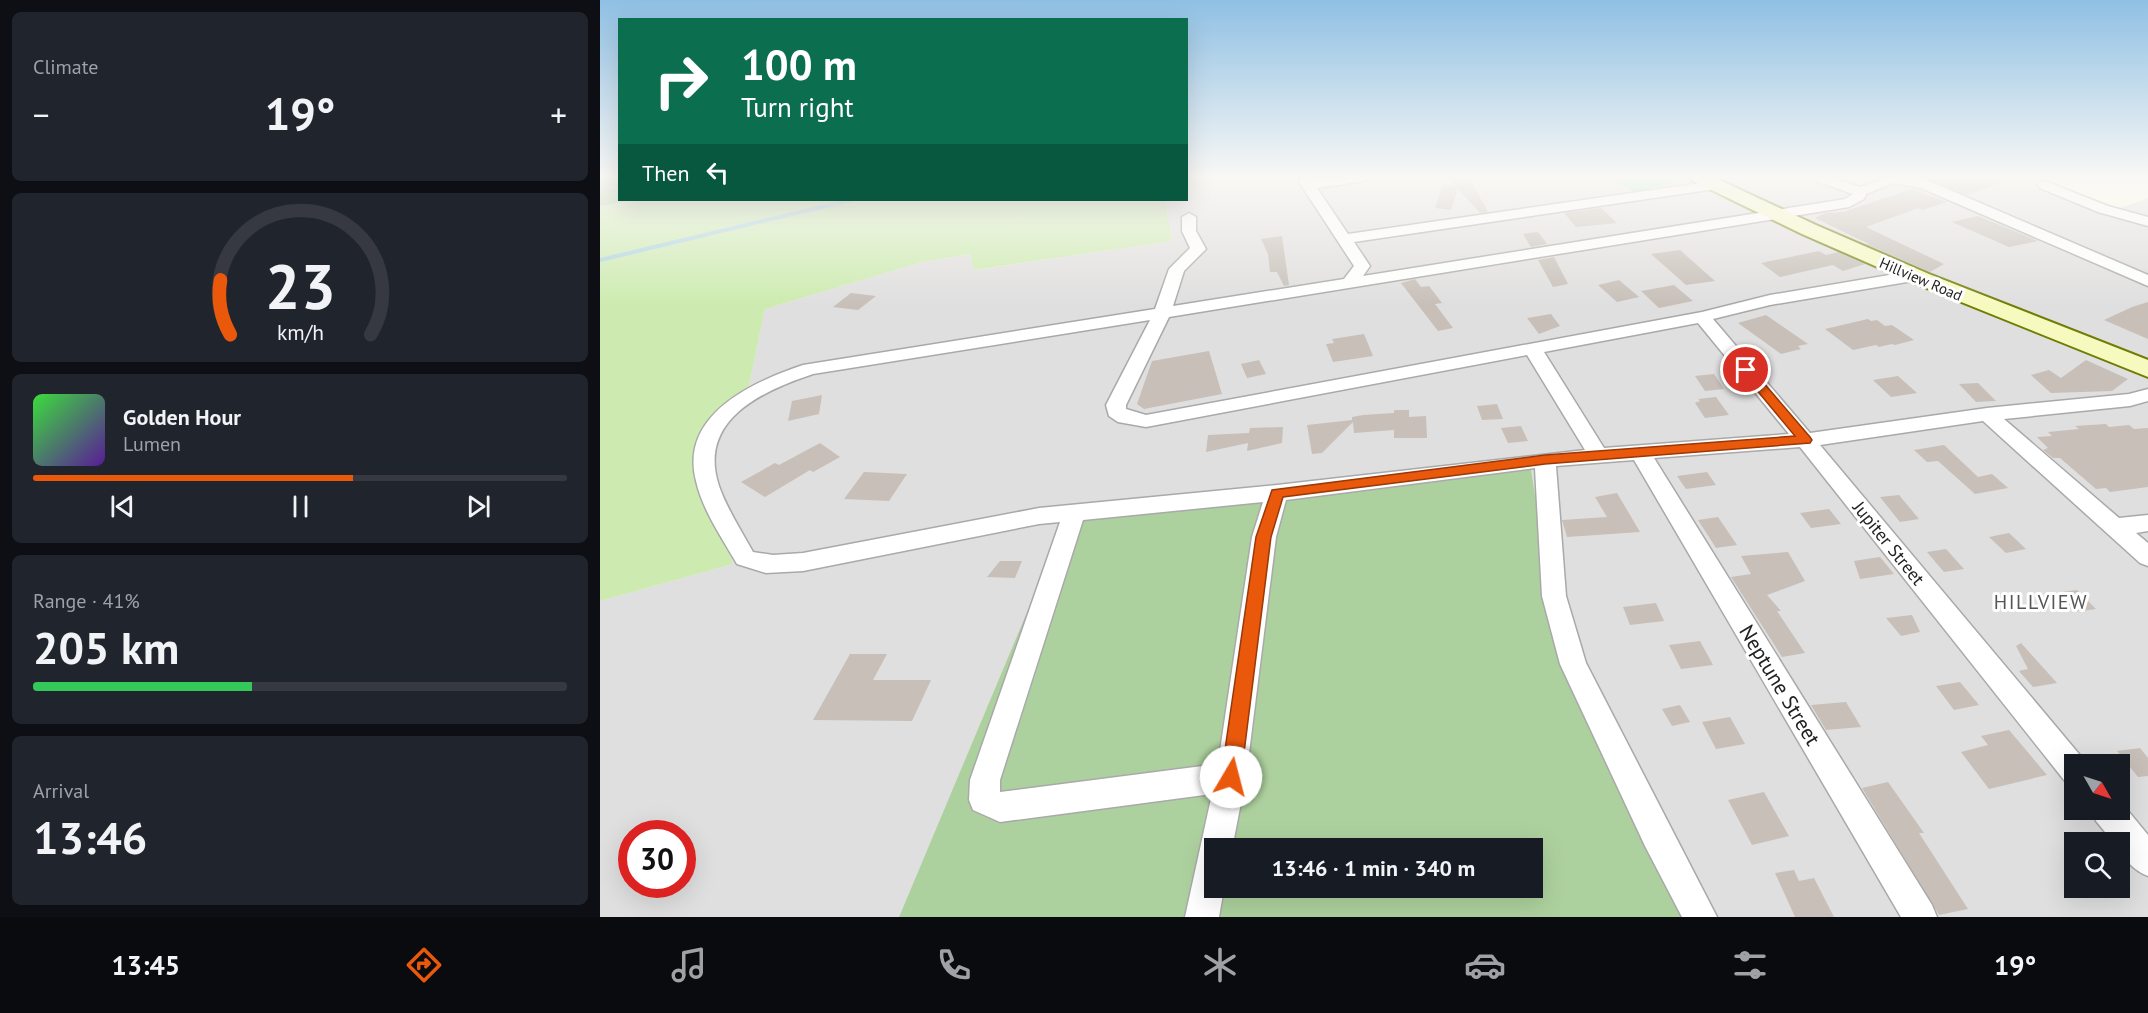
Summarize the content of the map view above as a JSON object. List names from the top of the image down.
{
  "streets": {
    "street": ["Hillview Road", "Jupiter Street", "Neptune Street"]
  },
  "districts": ["HILLVIEW"],
  "north": "bottom right",
  "page": {
    "tile": [
      "Climate",
      ["Range · 41%", "205 km"],
      ["Arrival", "13:46"]
    ],
    "turn": ["100 m", "Turn right"],
    "heat": ["−", "19°", "+"],
    "then": "Then",
    "song": ["Golden Hour", "Lumen"],
    "limit": "30",
    "trip": "13:46 · 1 min · 340 m",
    "tabs": ["13:45", "19°"],
    "gauge": ["23", "km/h"]
  }
}
